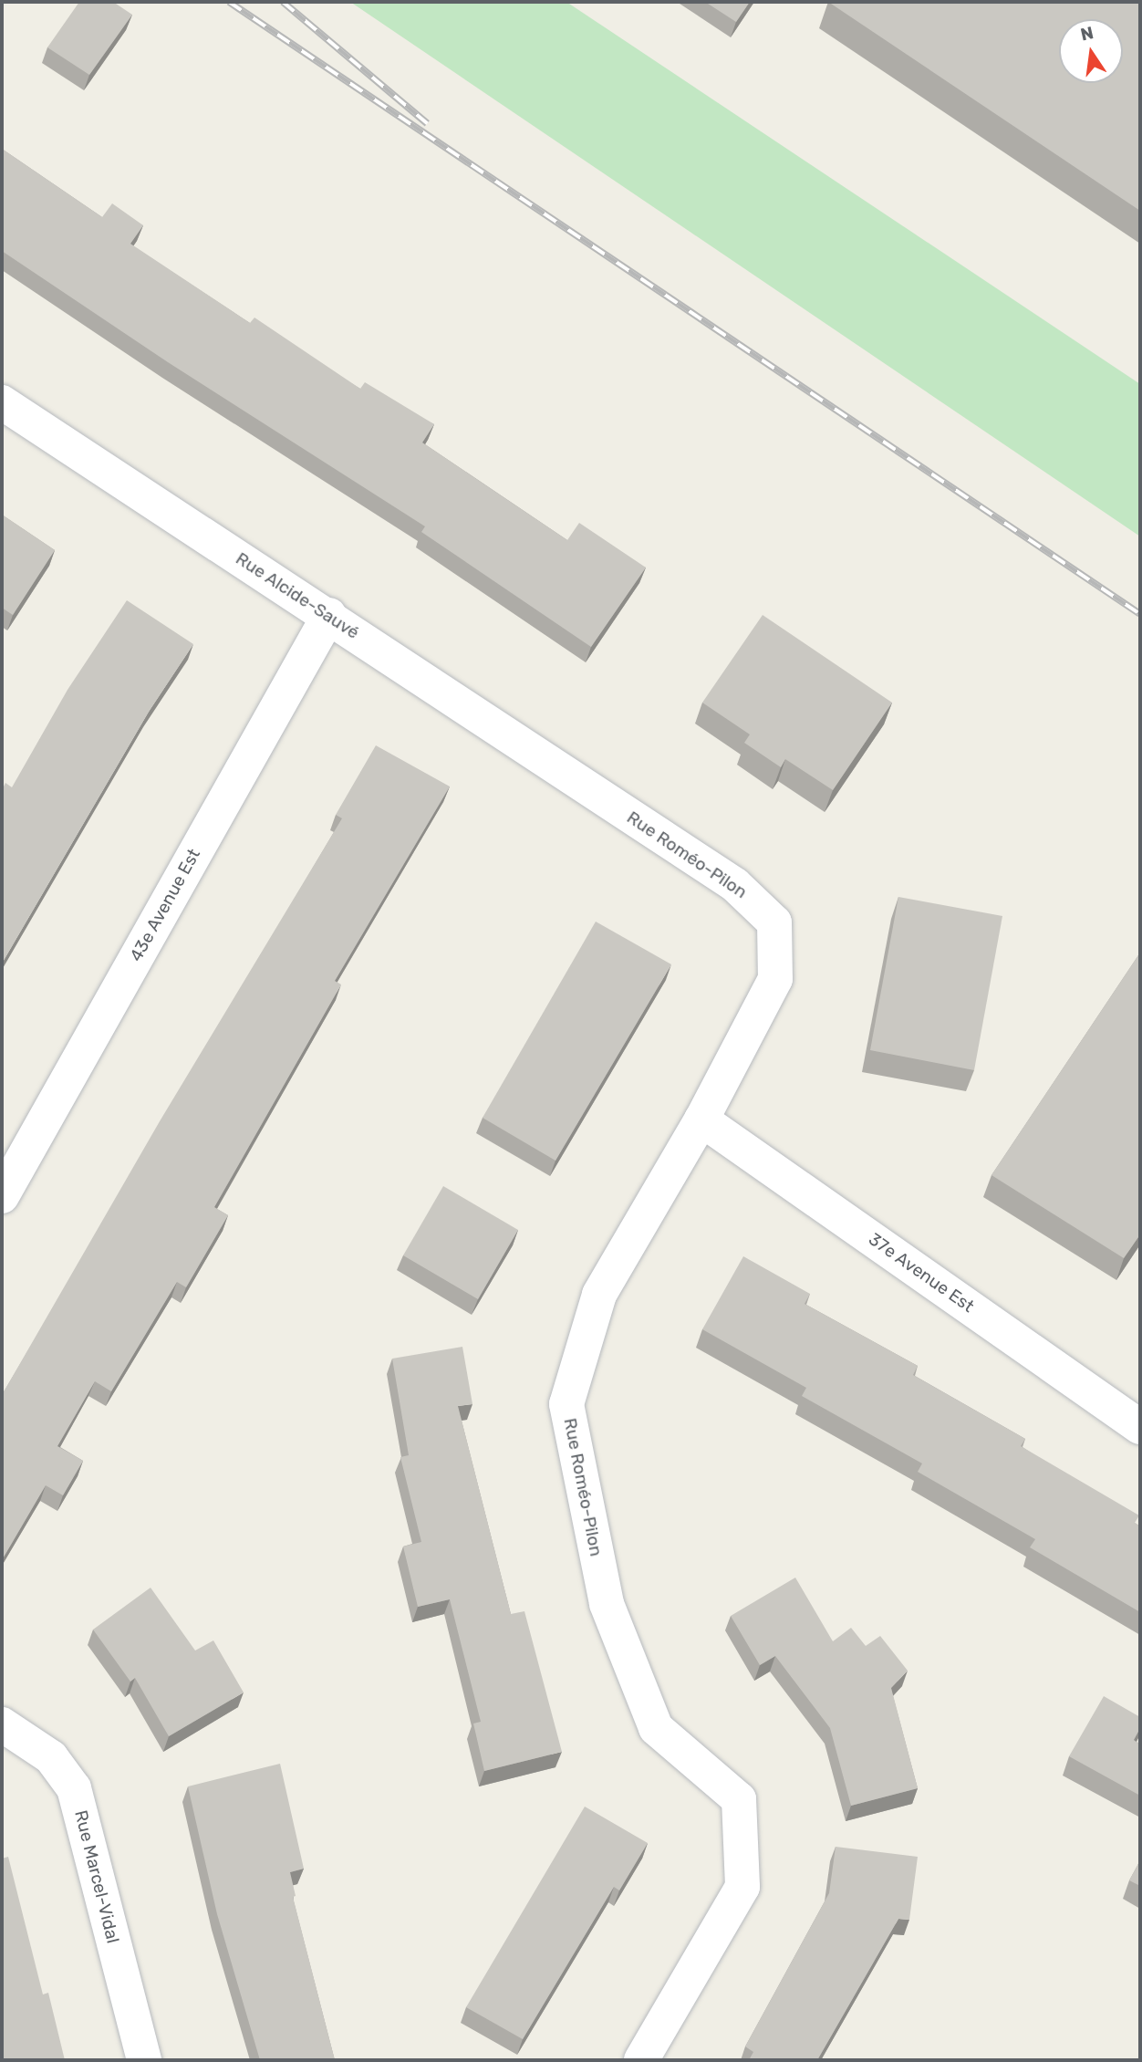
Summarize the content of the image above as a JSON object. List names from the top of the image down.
{
  "streets": {
    "street": [
      "Rue Alcide-Sauvé",
      "Rue Roméo-Pilon",
      "43e Avenue Est",
      "37e Avenue Est",
      "Rue Marcel-Vidal"
    ]
  },
  "crossings": [
    ["Rue Alcide-Sauvé", "Rue Roméo-Pilon"],
    ["Rue Alcide-Sauvé", "43e Avenue Est"],
    ["Rue Roméo-Pilon", "37e Avenue Est"]
  ],
  "north": "top"
}
